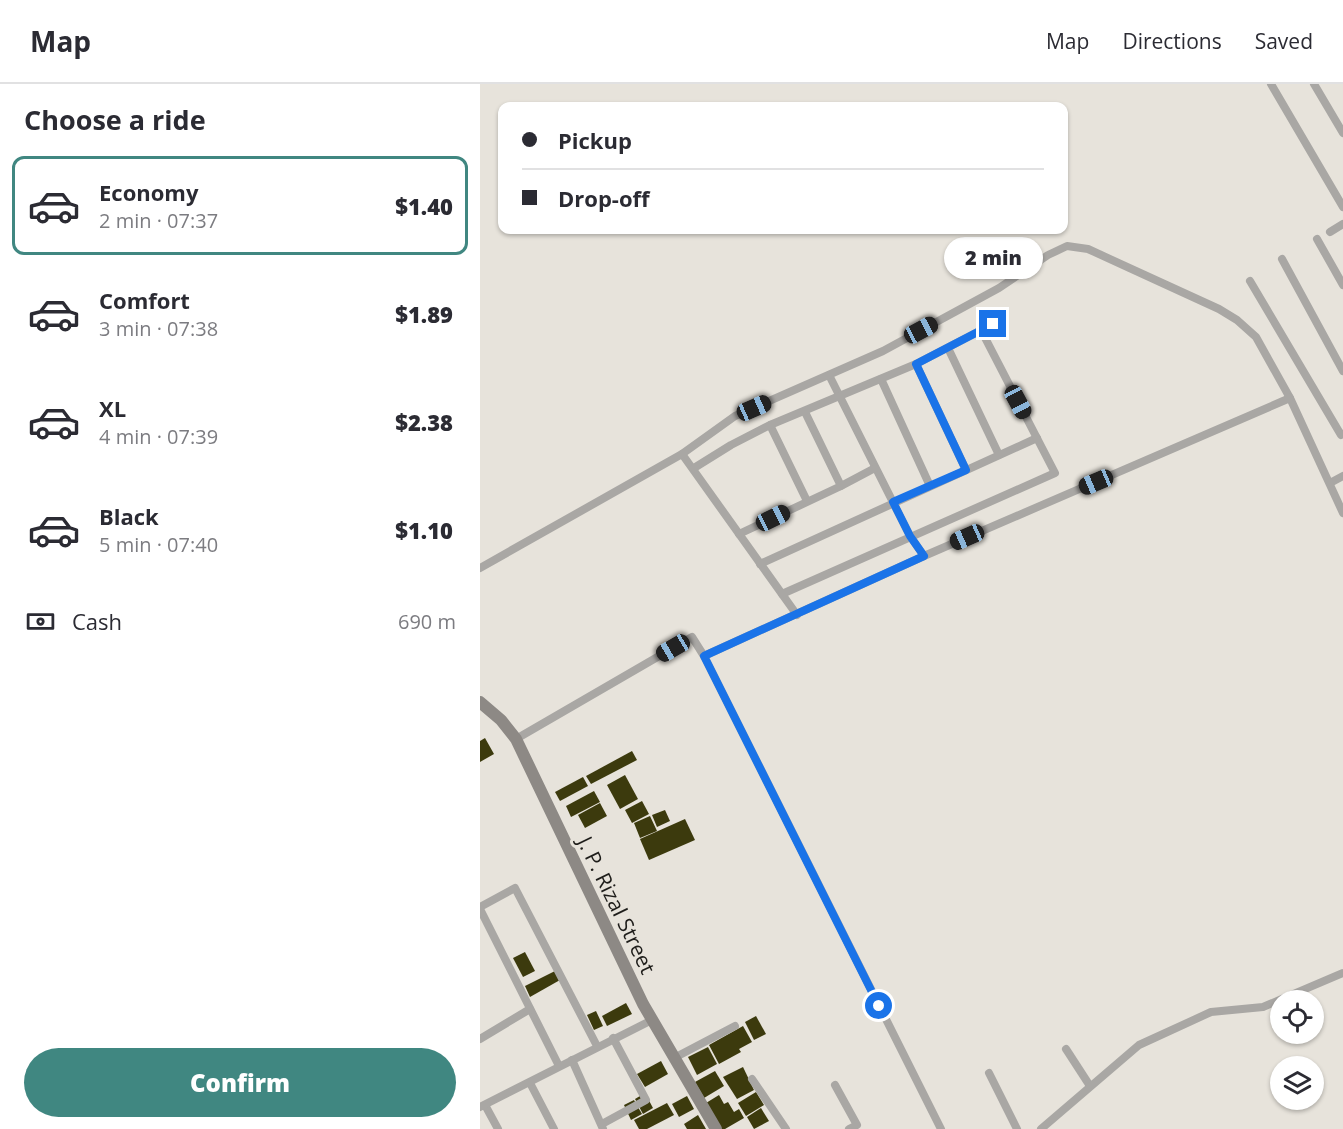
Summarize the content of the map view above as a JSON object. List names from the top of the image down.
{
  "streets": {
    "main road": ["J. P. Rizal Street"]
  },
  "page": {
    "header": "Map",
    "nav": ["Map", "Directions", "Saved"],
    "heading": "Choose a ride",
    "banner": ["Pickup", "Drop-off"],
    "list": [
      {
        "name": "Economy",
        "note": "2 min · 07:37",
        "value": "$1.40"
      },
      {
        "name": "Comfort",
        "note": "3 min · 07:38",
        "value": "$1.89"
      },
      {
        "name": "XL",
        "note": "4 min · 07:39",
        "value": "$2.38"
      },
      {
        "name": "Black",
        "note": "5 min · 07:40",
        "value": "$1.10"
      }
    ],
    "bubble": "2 min",
    "pay": ["Cash", "690 m"],
    "buttons": "Confirm"
  }
}
